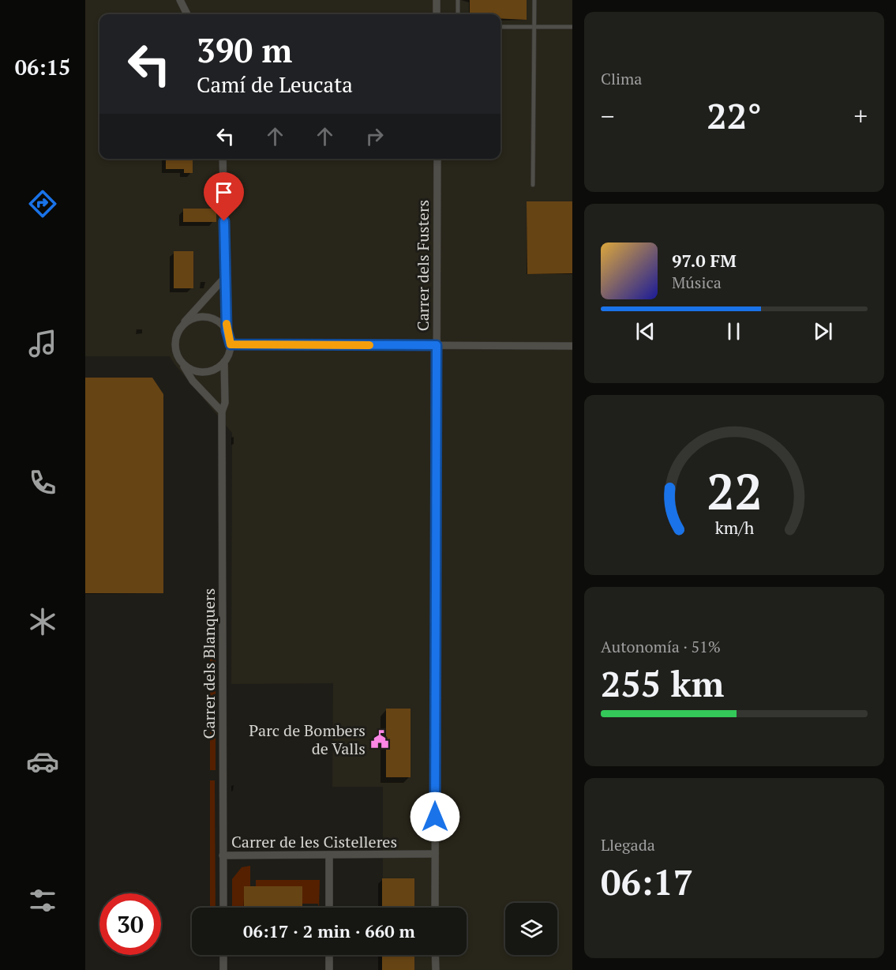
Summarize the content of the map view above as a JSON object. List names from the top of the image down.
{
  "streets": {
    "street": ["Carrer dels Fusters", "Carrer dels Blanquers", "Carrer de les Cistelleres"]
  },
  "crossings": [
    ["Carrer dels Fusters", "Carrer de les Cistelleres"],
    ["Carrer dels Blanquers", "Carrer de les Cistelleres"]
  ],
  "places": {
    "public building": ["Parc de Bombers de Valls"]
  },
  "page": {
    "tabs": "06:15",
    "tile": [
      "Clima",
      ["Autonomía · 51%", "255 km"],
      ["Llegada", "06:17"]
    ],
    "turn": ["390 m", "Camí de Leucata"],
    "heat": ["−", "22°", "+"],
    "song": ["97.0 FM", "Música"],
    "limit": "30",
    "trip": "06:17 · 2 min · 660 m",
    "gauge": ["22", "km/h"]
  }
}
